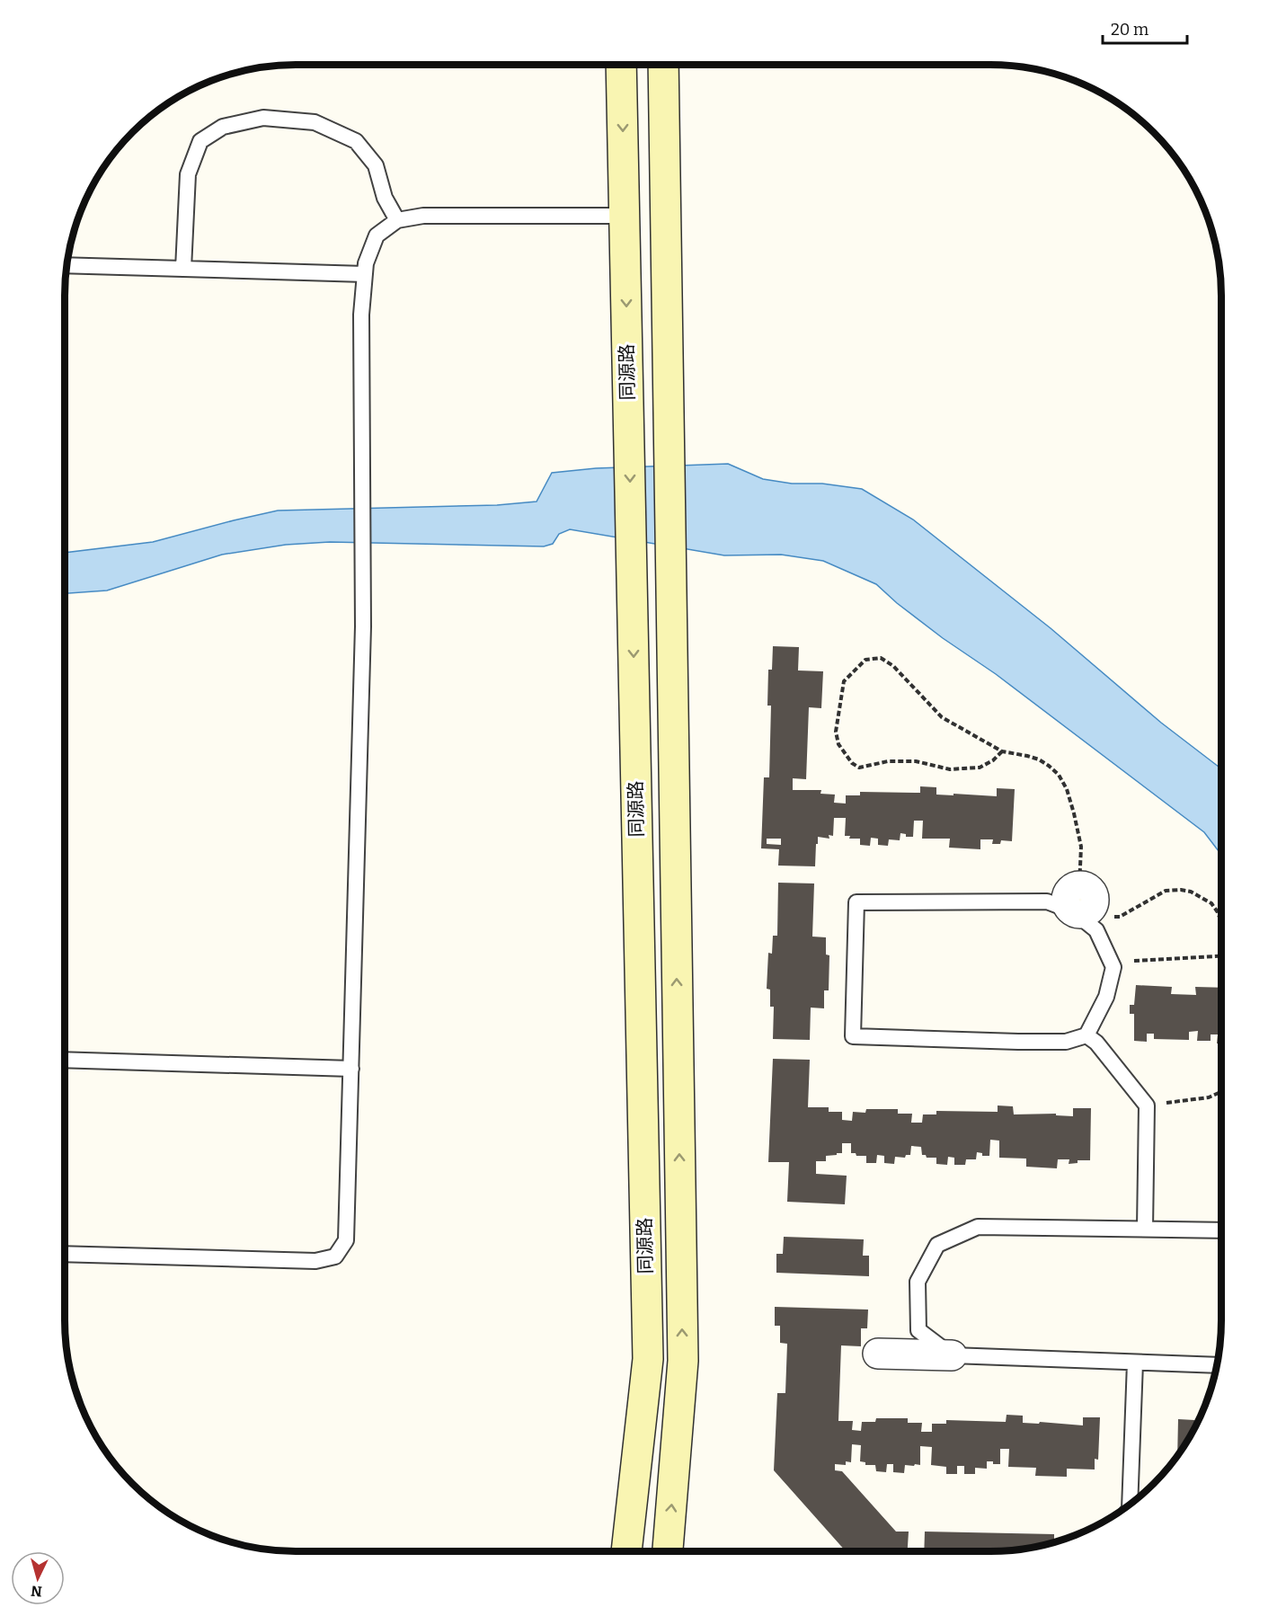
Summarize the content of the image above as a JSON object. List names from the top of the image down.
{
  "streets": {
    "street": ["同源路"]
  },
  "scale_bar": "20 m",
  "north": "bottom"
}
